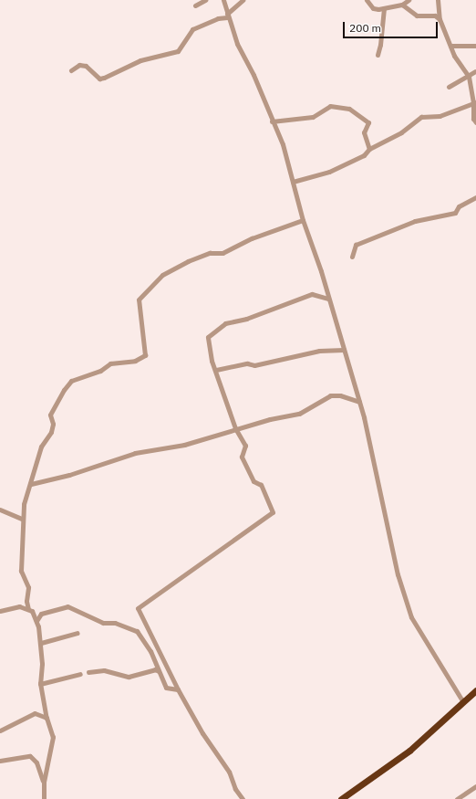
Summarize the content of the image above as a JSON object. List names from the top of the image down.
{
  "scale_bar": "200 m"
}
